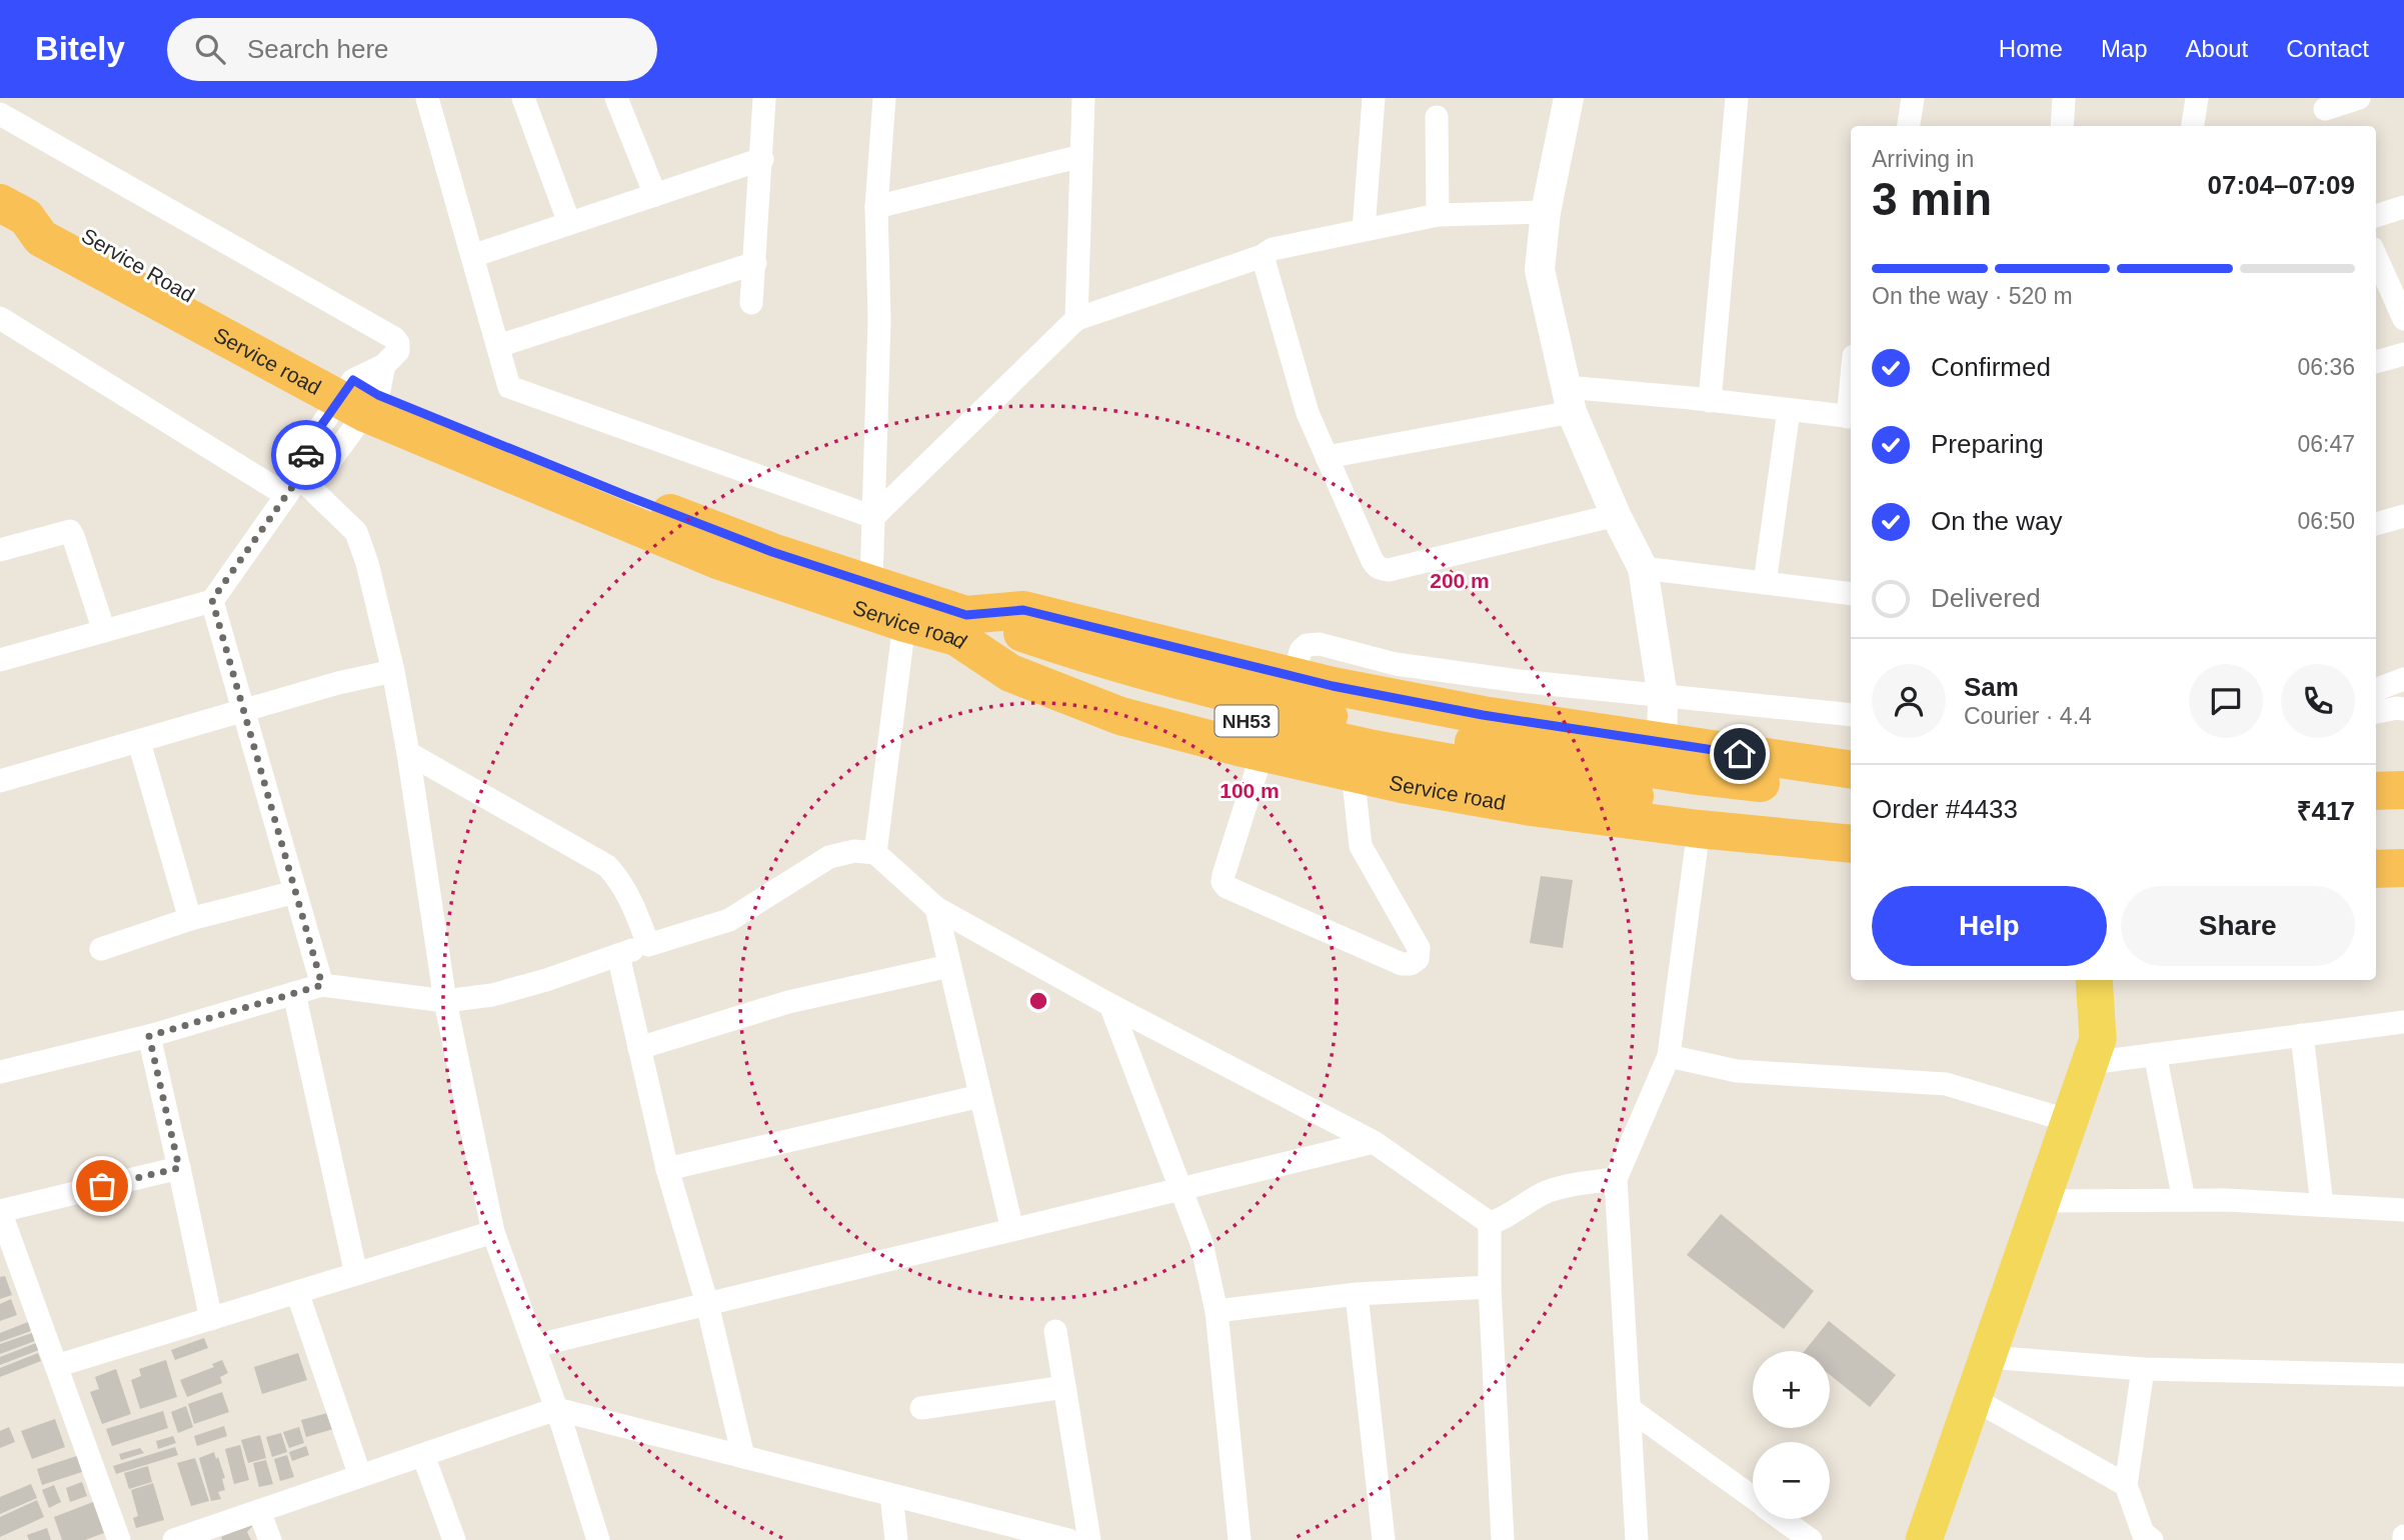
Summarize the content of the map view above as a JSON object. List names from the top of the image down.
{
  "streets": {
    "highway": ["Service Road", "Service road", "NH53"]
  },
  "crossings": [
    ["Service Road", "Service road"],
    ["Service Road", "NH53"],
    ["Service road", "NH53"]
  ],
  "page": {
    "header": "Bitely",
    "search": "Search here",
    "nav": [
      "Home",
      "Map",
      "About",
      "Contact"
    ],
    "heading": ["3 min", "Arriving in", "07:04–07:09"],
    "panel": [
      "Sam",
      "Courier · 4.4",
      "Order #4433",
      "₹417"
    ],
    "bar": "On the way · 520 m",
    "list": [
      ["Confirmed", "06:36"],
      ["Preparing", "06:47"],
      ["On the way", "06:50"],
      "Delivered"
    ],
    "buttons": ["Help", "Share"],
    "map_buttons": ["+", "−"]
  },
  "rings": ["200 m", "100 m"]
}
